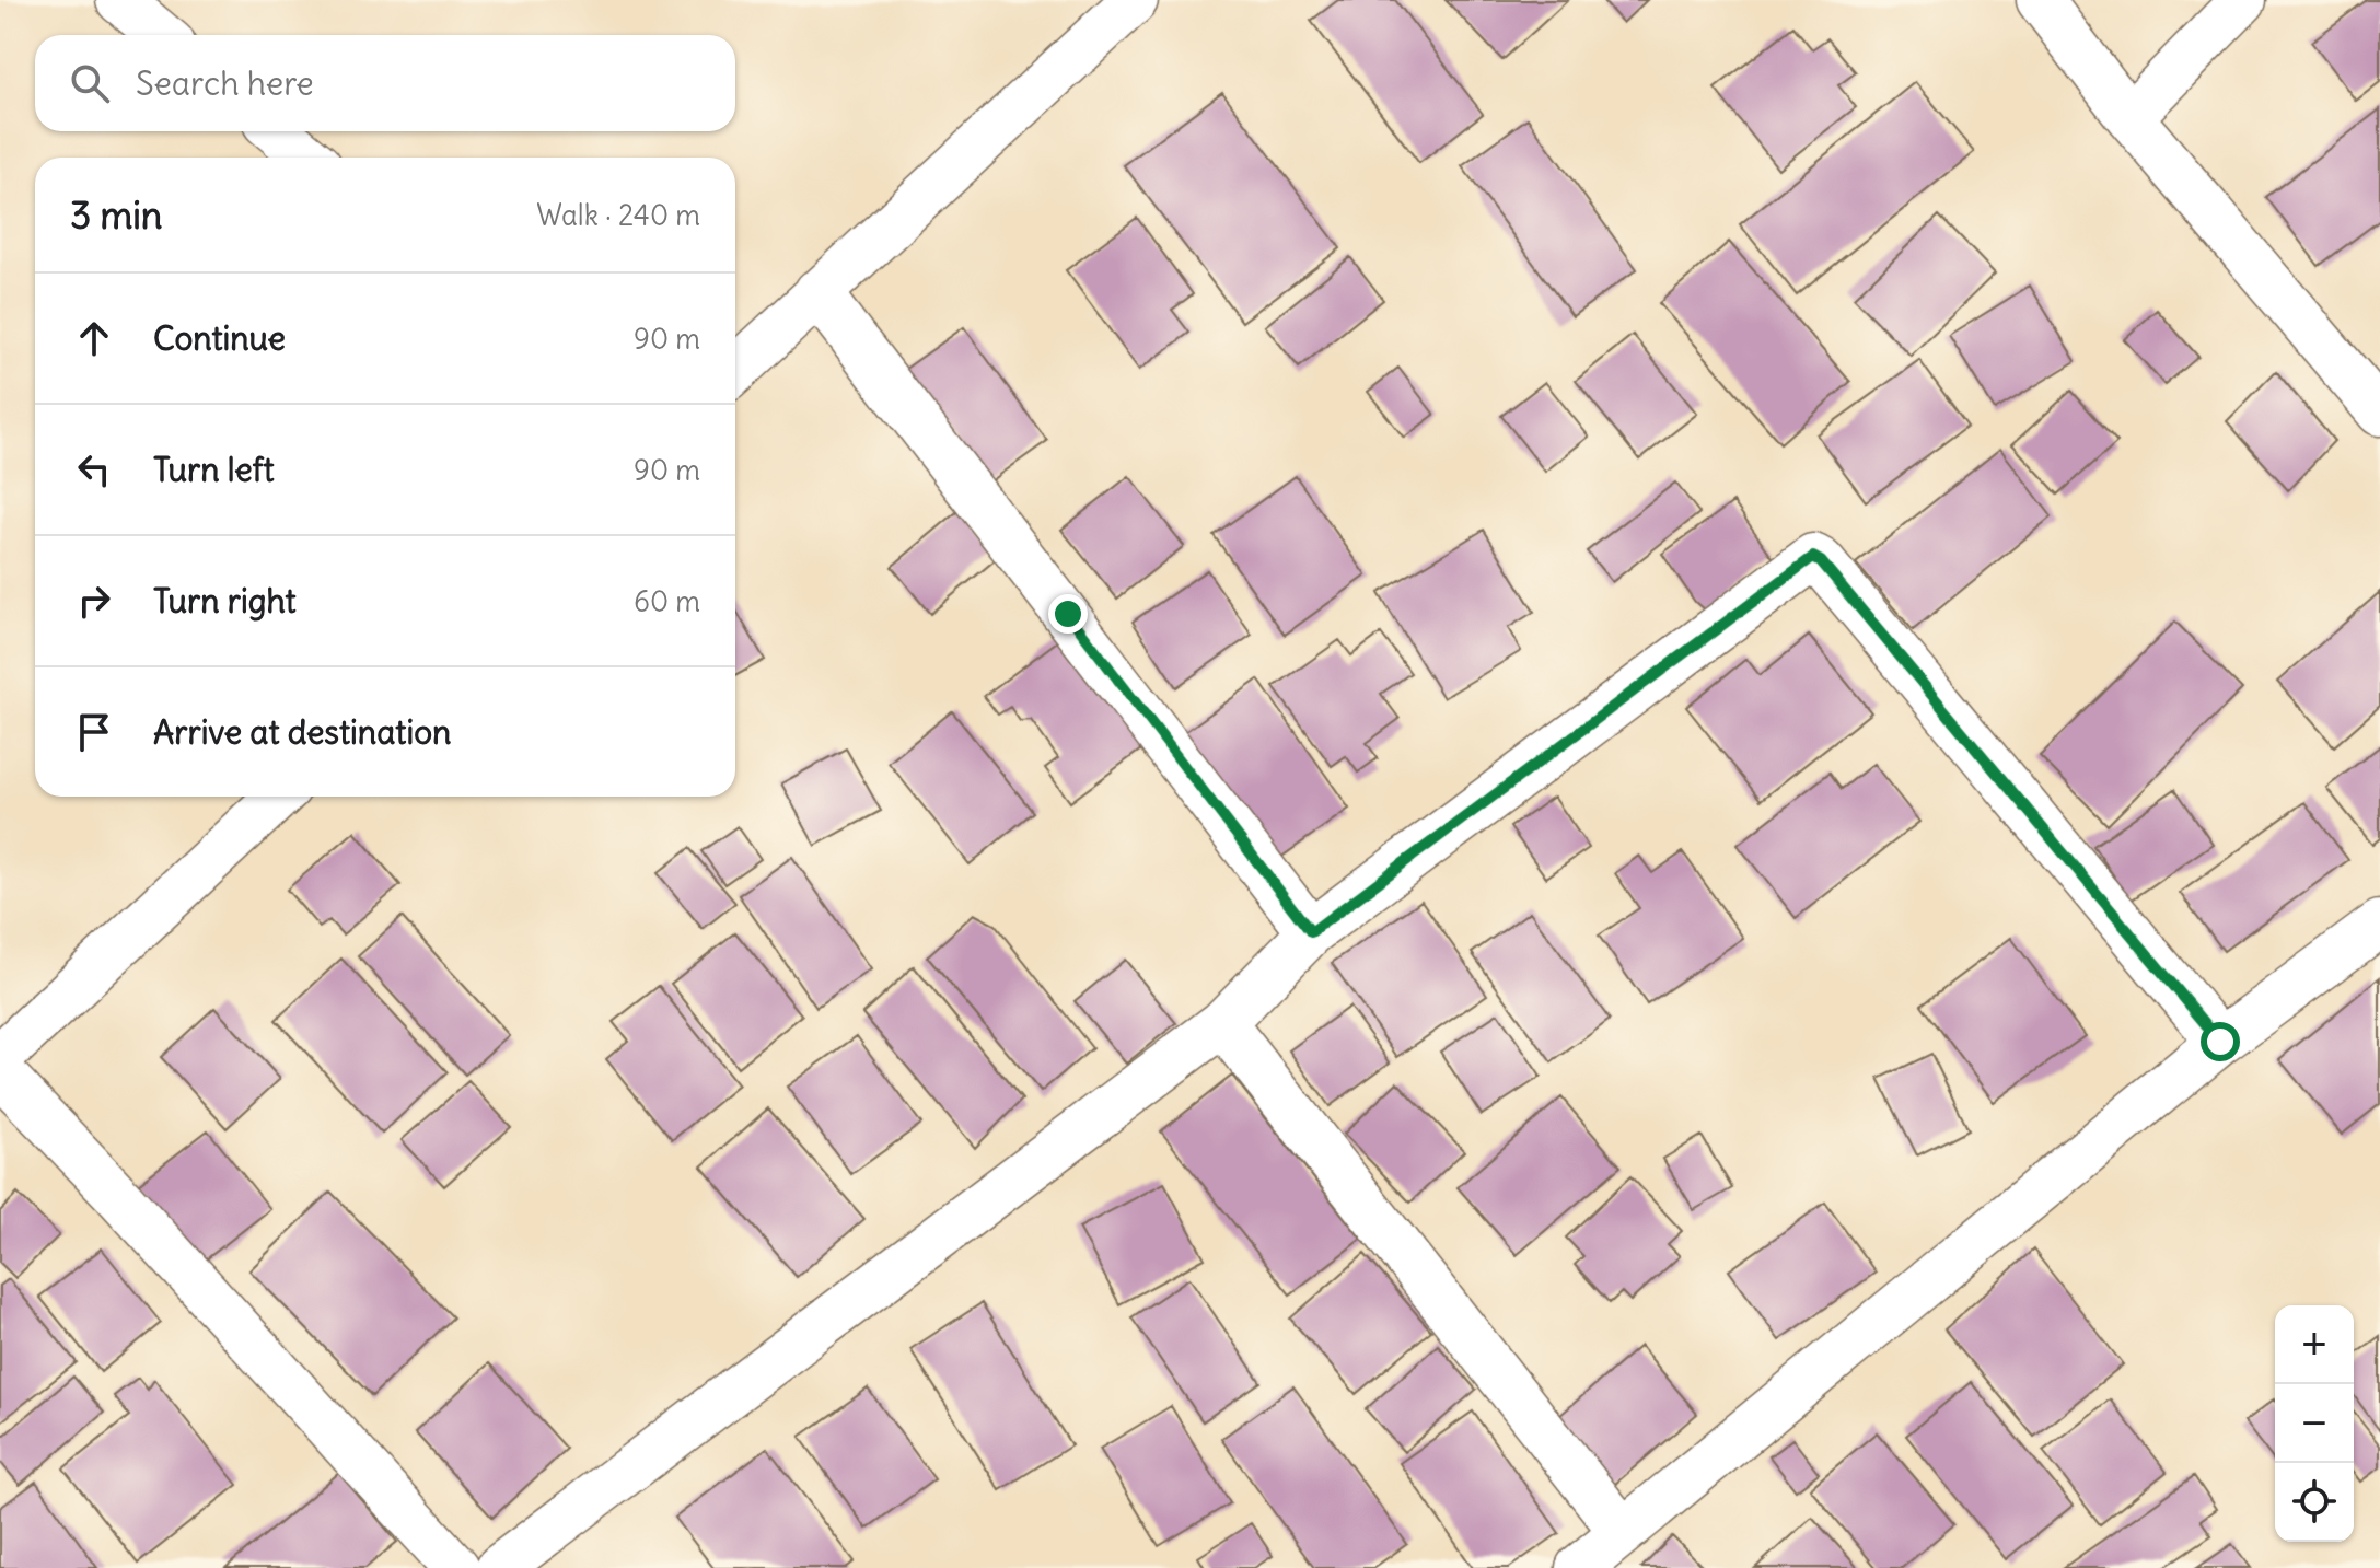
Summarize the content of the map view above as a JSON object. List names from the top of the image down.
{
  "page": {
    "search": "Search here",
    "heading": ["3 min", "Walk · 240 m"],
    "list": [
      ["Continue", "90 m"],
      ["Turn left", "90 m"],
      ["Turn right", "60 m"],
      "Arrive at destination"
    ],
    "map_buttons": ["+", "−"]
  }
}
